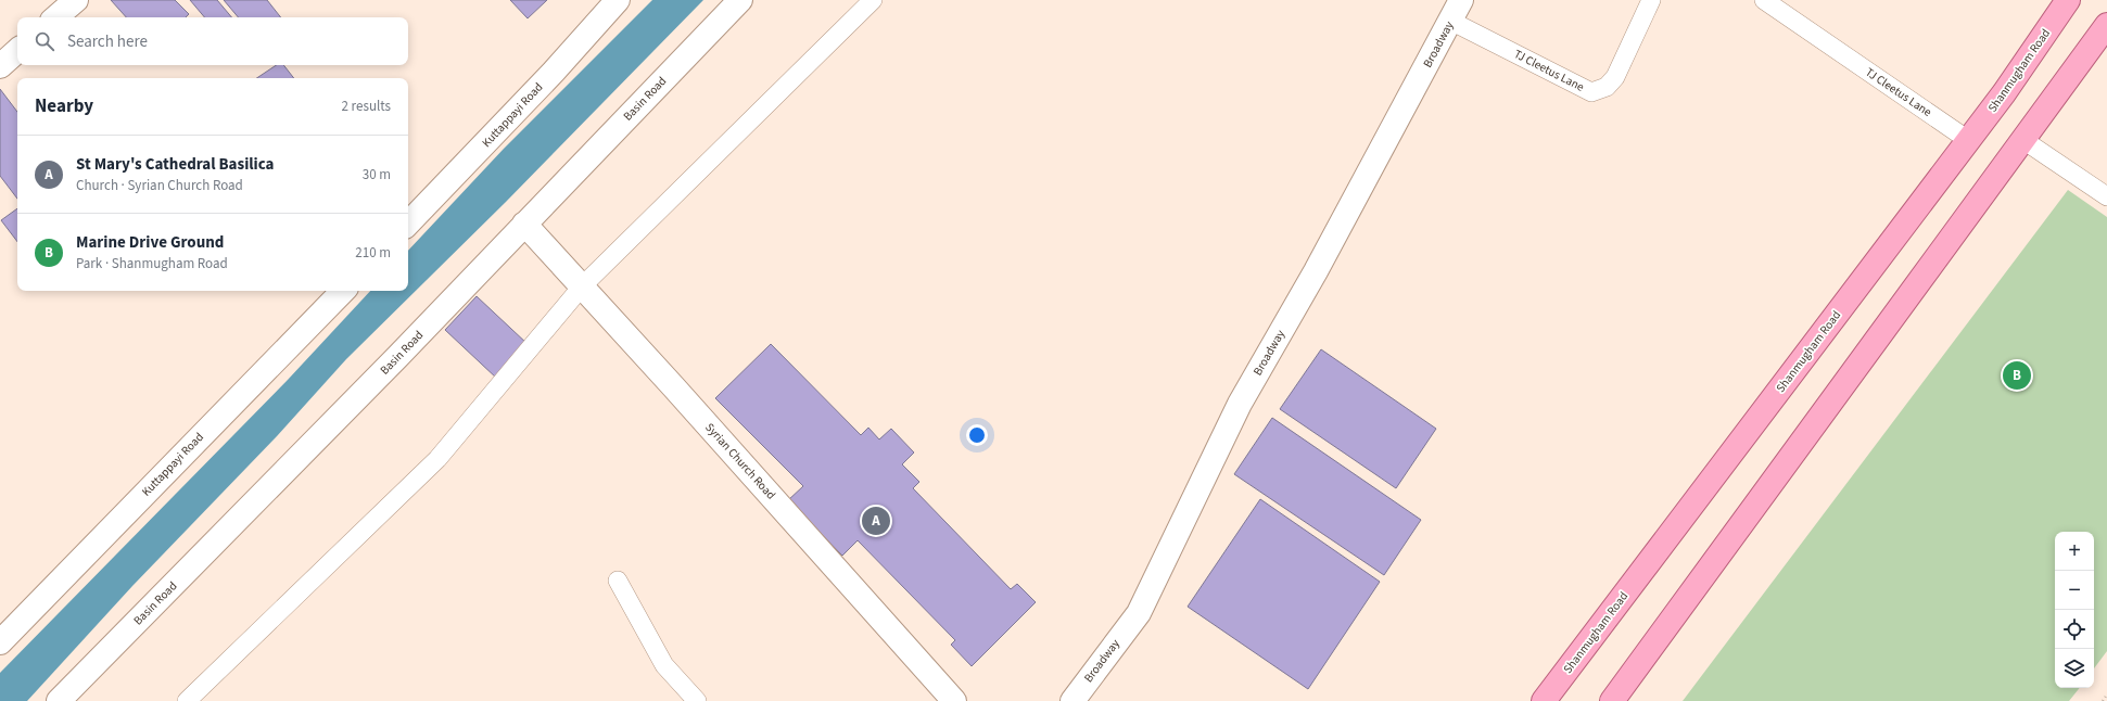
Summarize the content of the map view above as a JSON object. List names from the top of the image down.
{
  "streets": {
    "main road": ["Shanmugham Road"],
    "street": [
      "Broadway",
      "Basin Road",
      "Kuttappayi Road",
      "Syrian Church Road"
    ],
    "lane": ["TJ Cleetus Lane"]
  },
  "crossings": [
    ["Broadway", "TJ Cleetus Lane"],
    ["TJ Cleetus Lane", "Shanmugham Road"],
    ["Basin Road", "Syrian Church Road"]
  ],
  "page": {
    "search": "Search here",
    "heading": ["Nearby", "2 results"],
    "list": [
      {
        "mark": "A",
        "name": "St Mary's Cathedral Basilica",
        "note": "Church · Syrian Church Road",
        "value": "30 m"
      },
      {
        "mark": "B",
        "name": "Marine Drive Ground",
        "note": "Park · Shanmugham Road",
        "value": "210 m"
      }
    ],
    "pins": ["B", "A"],
    "map_buttons": ["+", "−"]
  }
}
